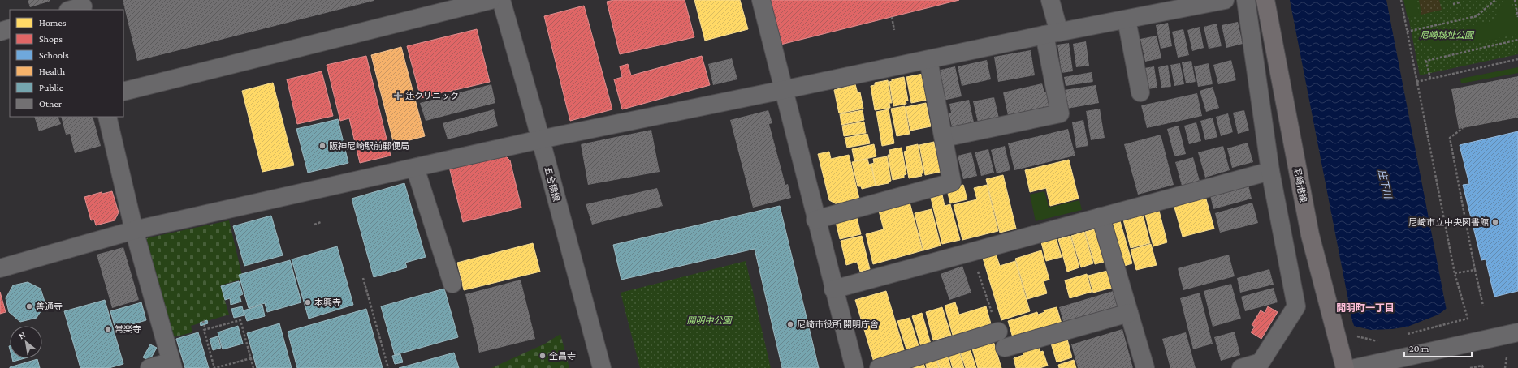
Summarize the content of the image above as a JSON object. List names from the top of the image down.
{
  "streets": {
    "main road": ["尼崎港線"],
    "street": ["五合橋線"]
  },
  "districts": ["開明町一丁目"],
  "water": ["庄下川"],
  "parks": ["尼崎城址公園", "開明中公園"],
  "places": {
    "health": ["辻クリニック"],
    "other": [
      "阪神尼崎駅前郵便局",
      "尼崎市立中央図書館",
      "本興寺",
      "善通寺",
      "尼崎市役所 開明庁舎",
      "常楽寺",
      "全昌寺"
    ]
  },
  "legend": [
    "Homes",
    "Shops",
    "Schools",
    "Health",
    "Public",
    "Other"
  ],
  "scale_bar": "20 m",
  "north": "top left"
}
